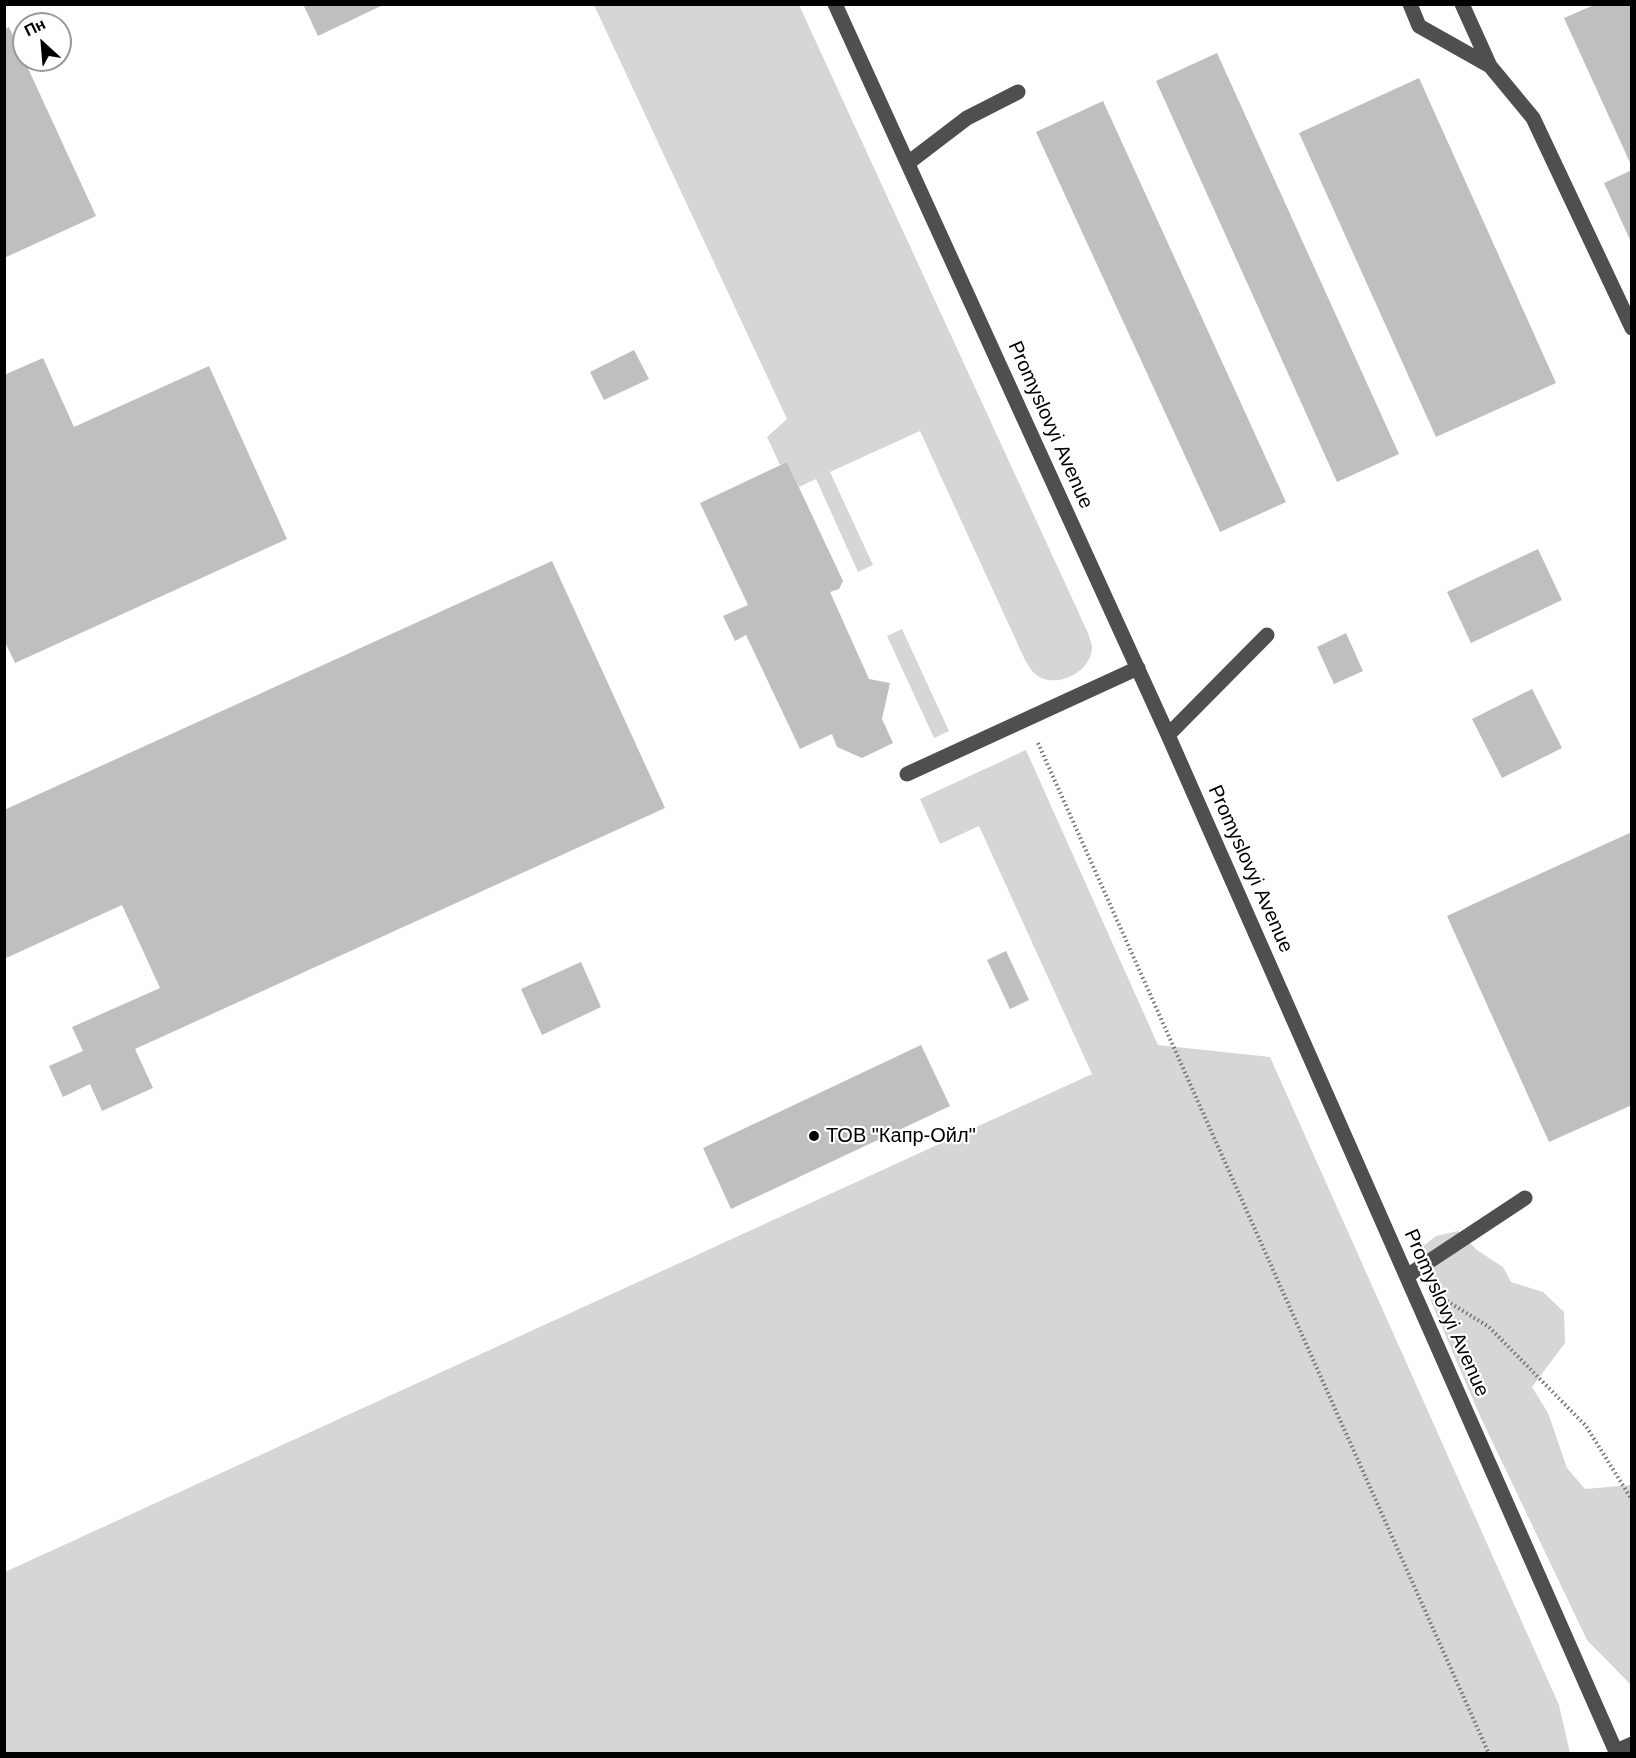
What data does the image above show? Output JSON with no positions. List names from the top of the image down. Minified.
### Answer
{"streets":{"street":["Promyslovyi Avenue"]},"places":["ТОВ \"Капр-Ойл\""],"north":"top left"}
